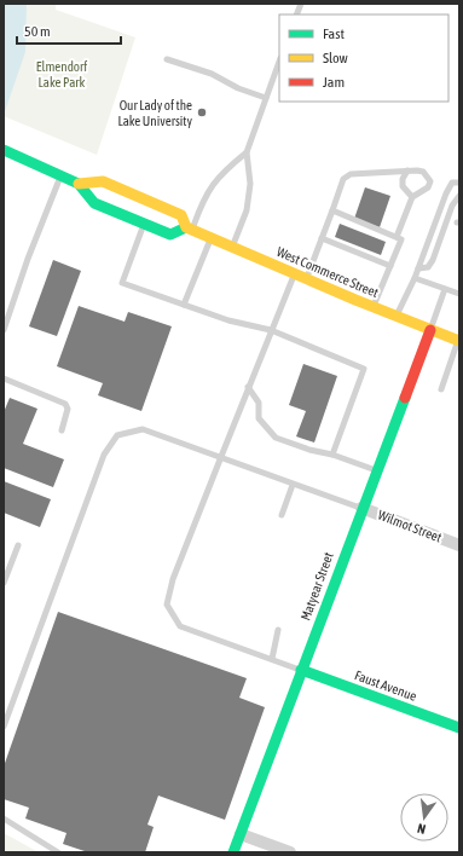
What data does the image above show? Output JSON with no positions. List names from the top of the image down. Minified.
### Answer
{"streets":{"street":["West Commerce Street","Wilmot Street","Matyear Street","Faust Avenue"]},"crossings":[["West Commerce Street","Matyear Street"],["Wilmot Street","Matyear Street"],["Matyear Street","Faust Avenue"]],"parks":["Elmendorf Lake Park"],"places":["Our Lady of the Lake University"],"legend":["Fast","Slow","Jam"],"scale_bar":"50 m","north":"bottom"}
